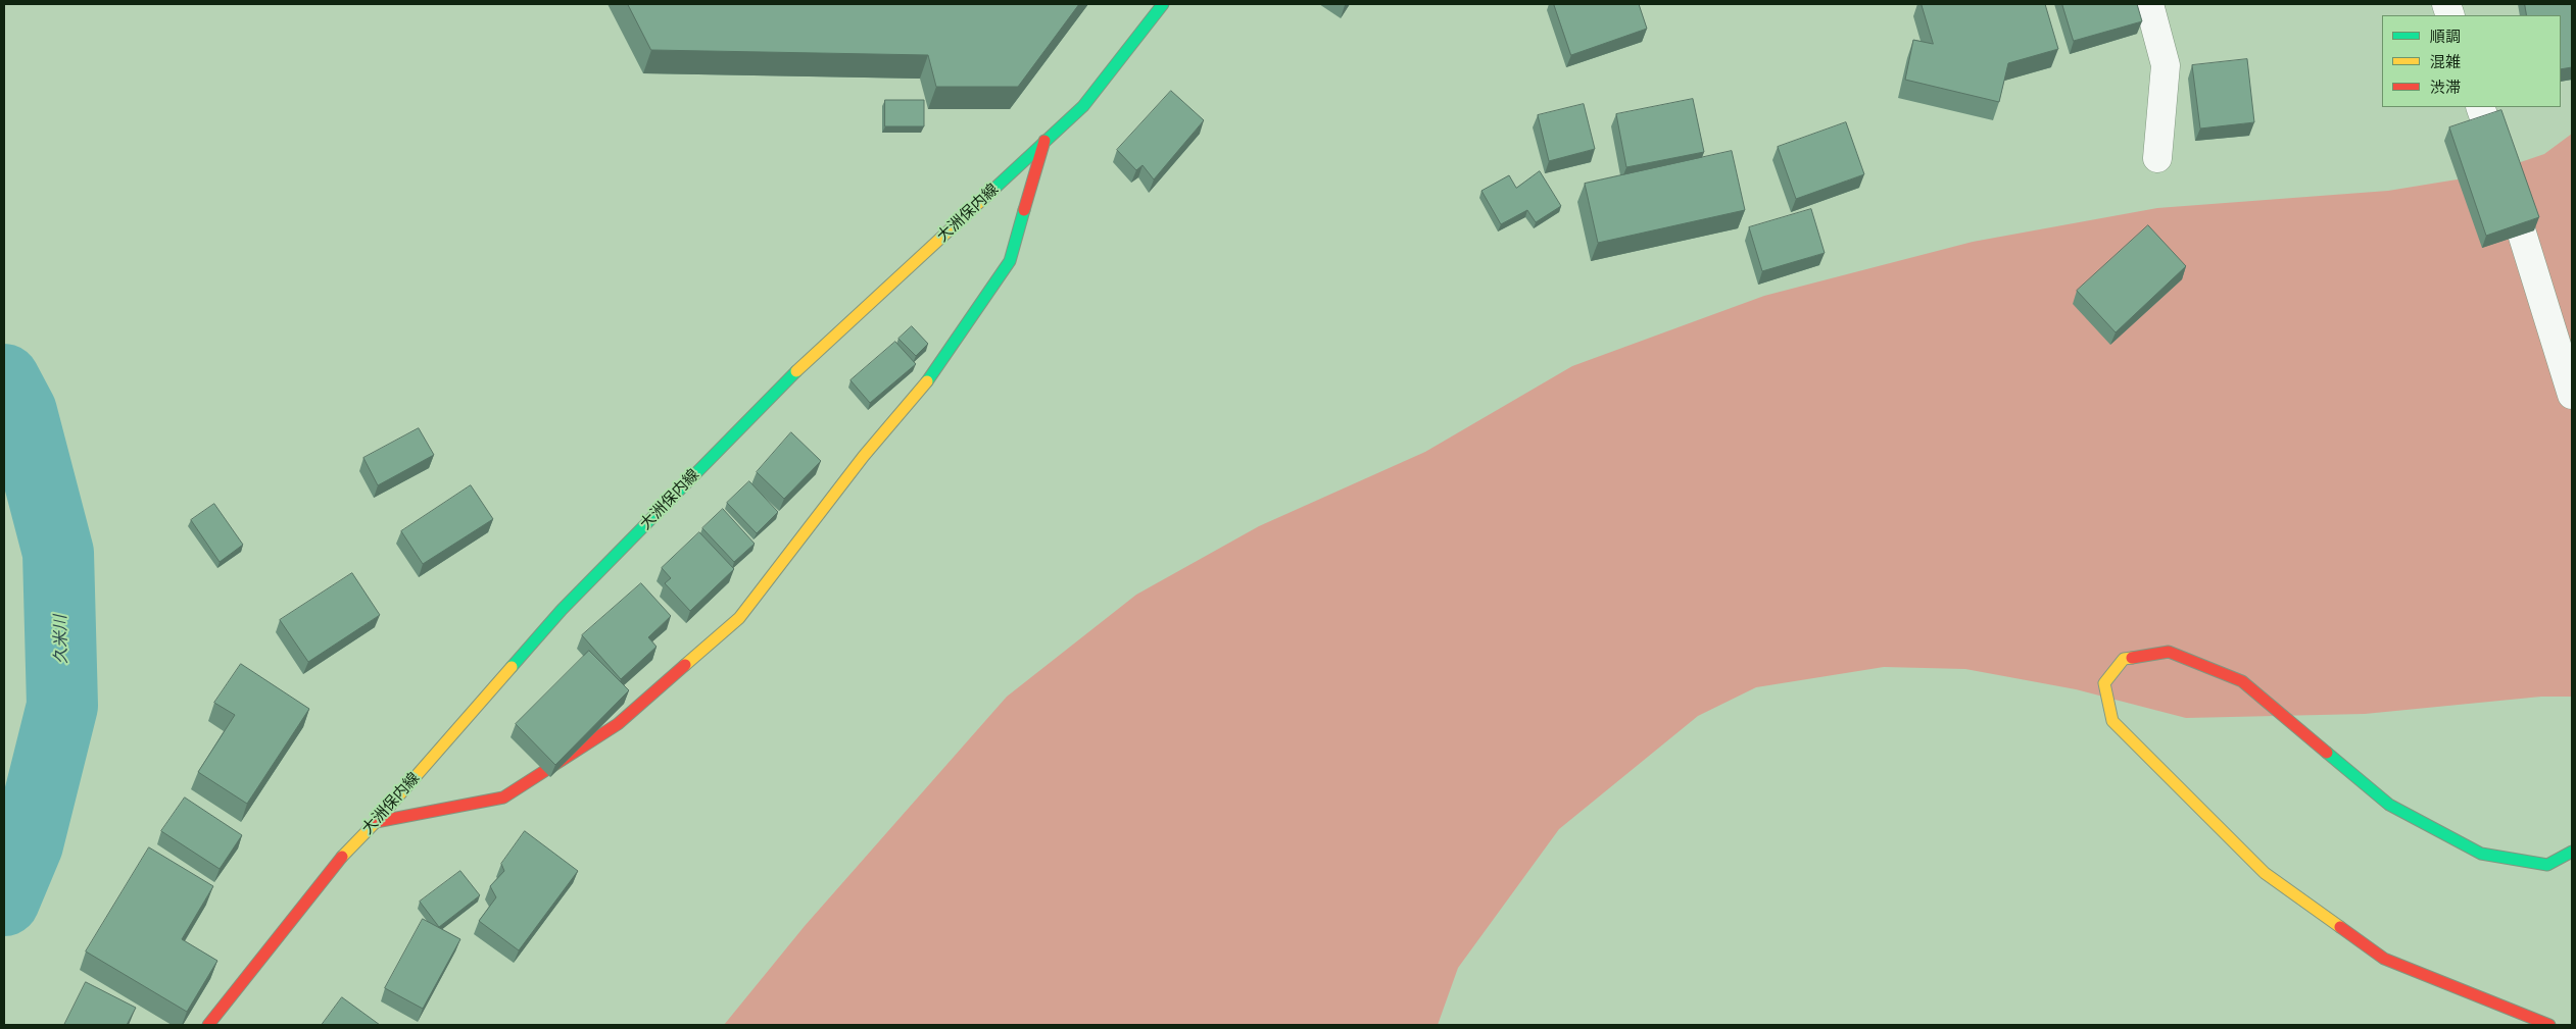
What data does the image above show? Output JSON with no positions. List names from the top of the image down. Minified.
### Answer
{"streets":{"street":["大洲保内線"]},"water":["久米川"],"legend":["順調","混雑","渋滞"]}
